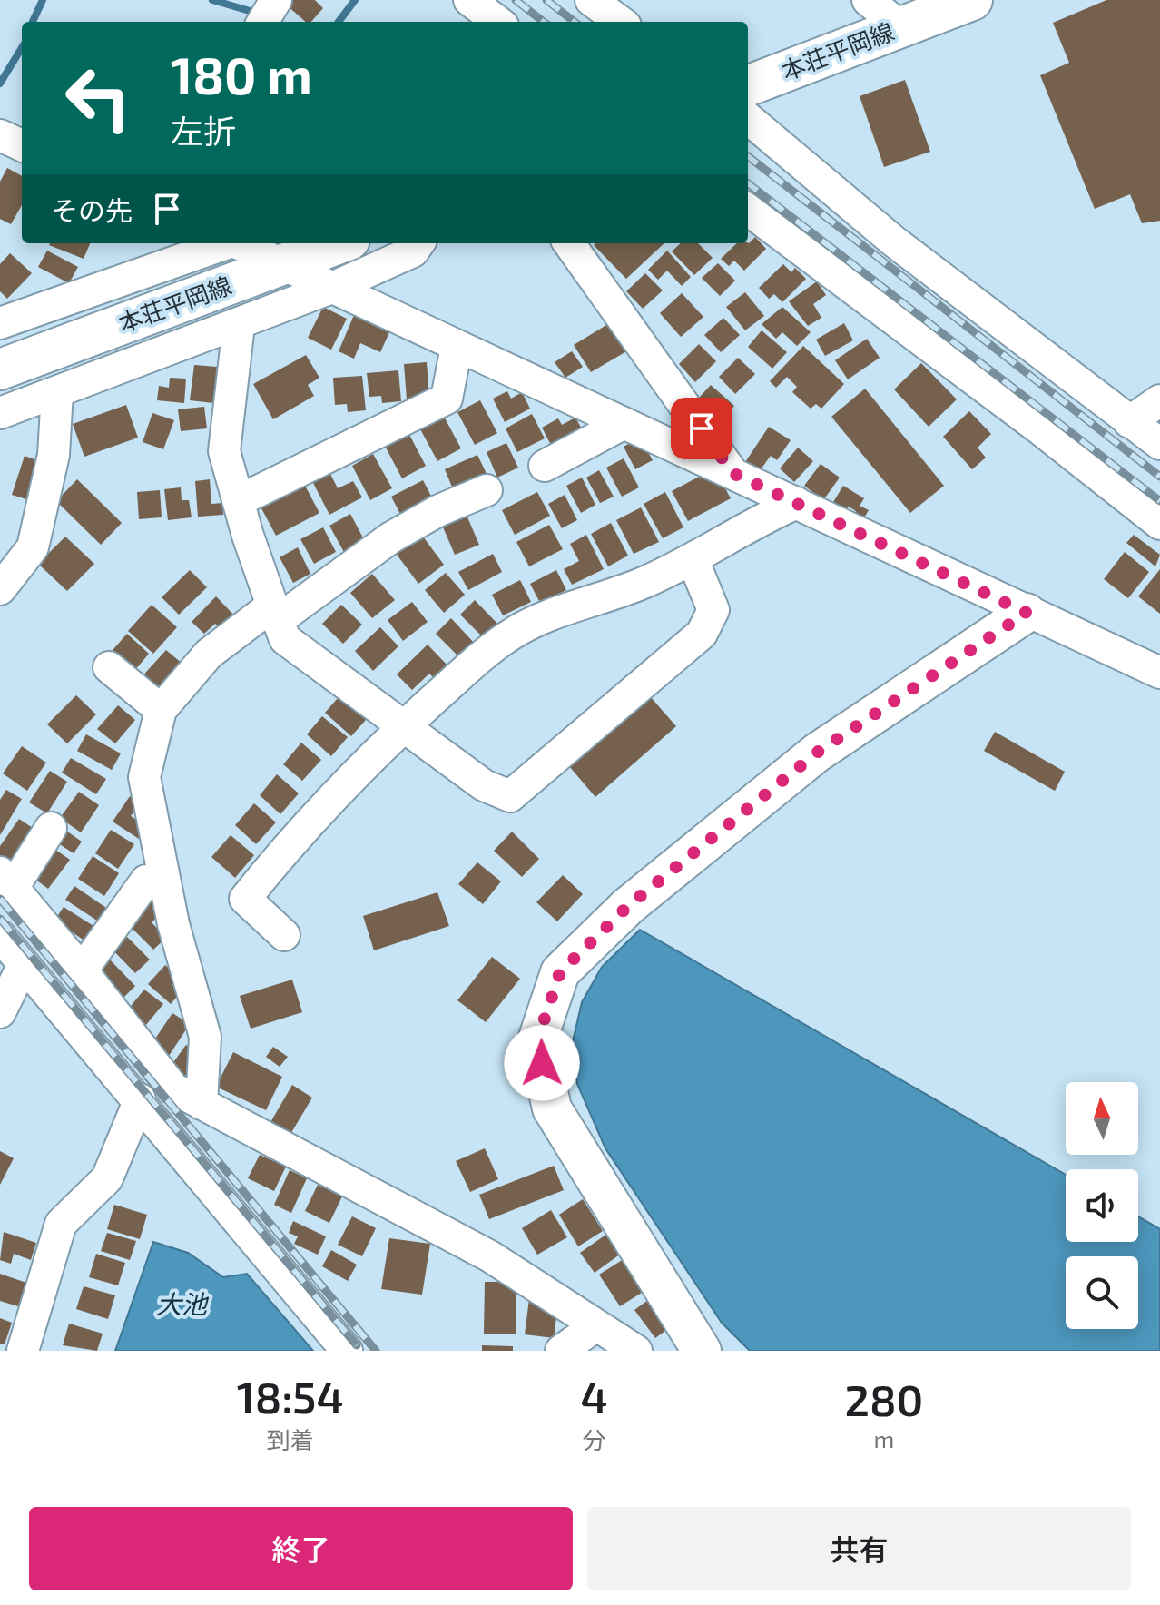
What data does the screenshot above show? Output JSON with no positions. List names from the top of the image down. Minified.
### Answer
{"streets":{"main road":["本荘平岡線"]},"water":["大池"],"north":"top","page":{"turn":["180 m","左折"],"then":"その先","eta":["18:54","到着","4","分","280","m"],"buttons":["終了","共有"]}}
